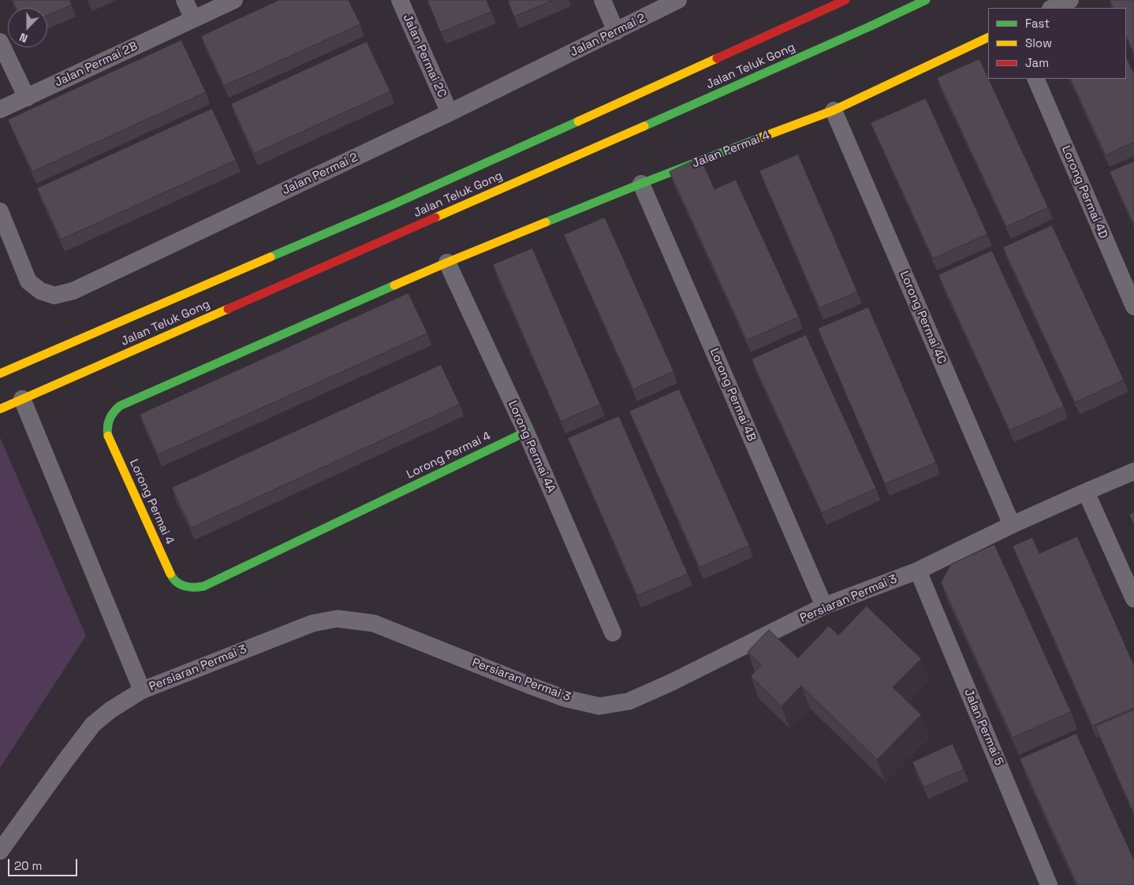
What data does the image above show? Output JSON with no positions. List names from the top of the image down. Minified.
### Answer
{"streets":{"main road":["Jalan Teluk Gong","Jalan Permai 4","Lorong Permai 4"],"street":["Jalan Permai 2","Jalan Permai 2C","Jalan Permai 2B","Lorong Permai 4D","Lorong Permai 4C","Lorong Permai 4B","Lorong Permai 4A","Persiaran Permai 3","Jalan Permai 5"]},"crossings":[["Jalan Permai 2","Jalan Permai 2C"],["Jalan Permai 4","Lorong Permai 4C"],["Jalan Permai 4","Lorong Permai 4B"],["Jalan Permai 4","Lorong Permai 4A"],["Jalan Permai 4","Lorong Permai 4"],["Lorong Permai 4C","Persiaran Permai 3"],["Lorong Permai 4B","Persiaran Permai 3"],["Lorong Permai 4A","Lorong Permai 4"],["Persiaran Permai 3","Jalan Permai 5"]],"legend":["Fast","Slow","Jam"],"scale_bar":"20 m","north":"bottom"}
